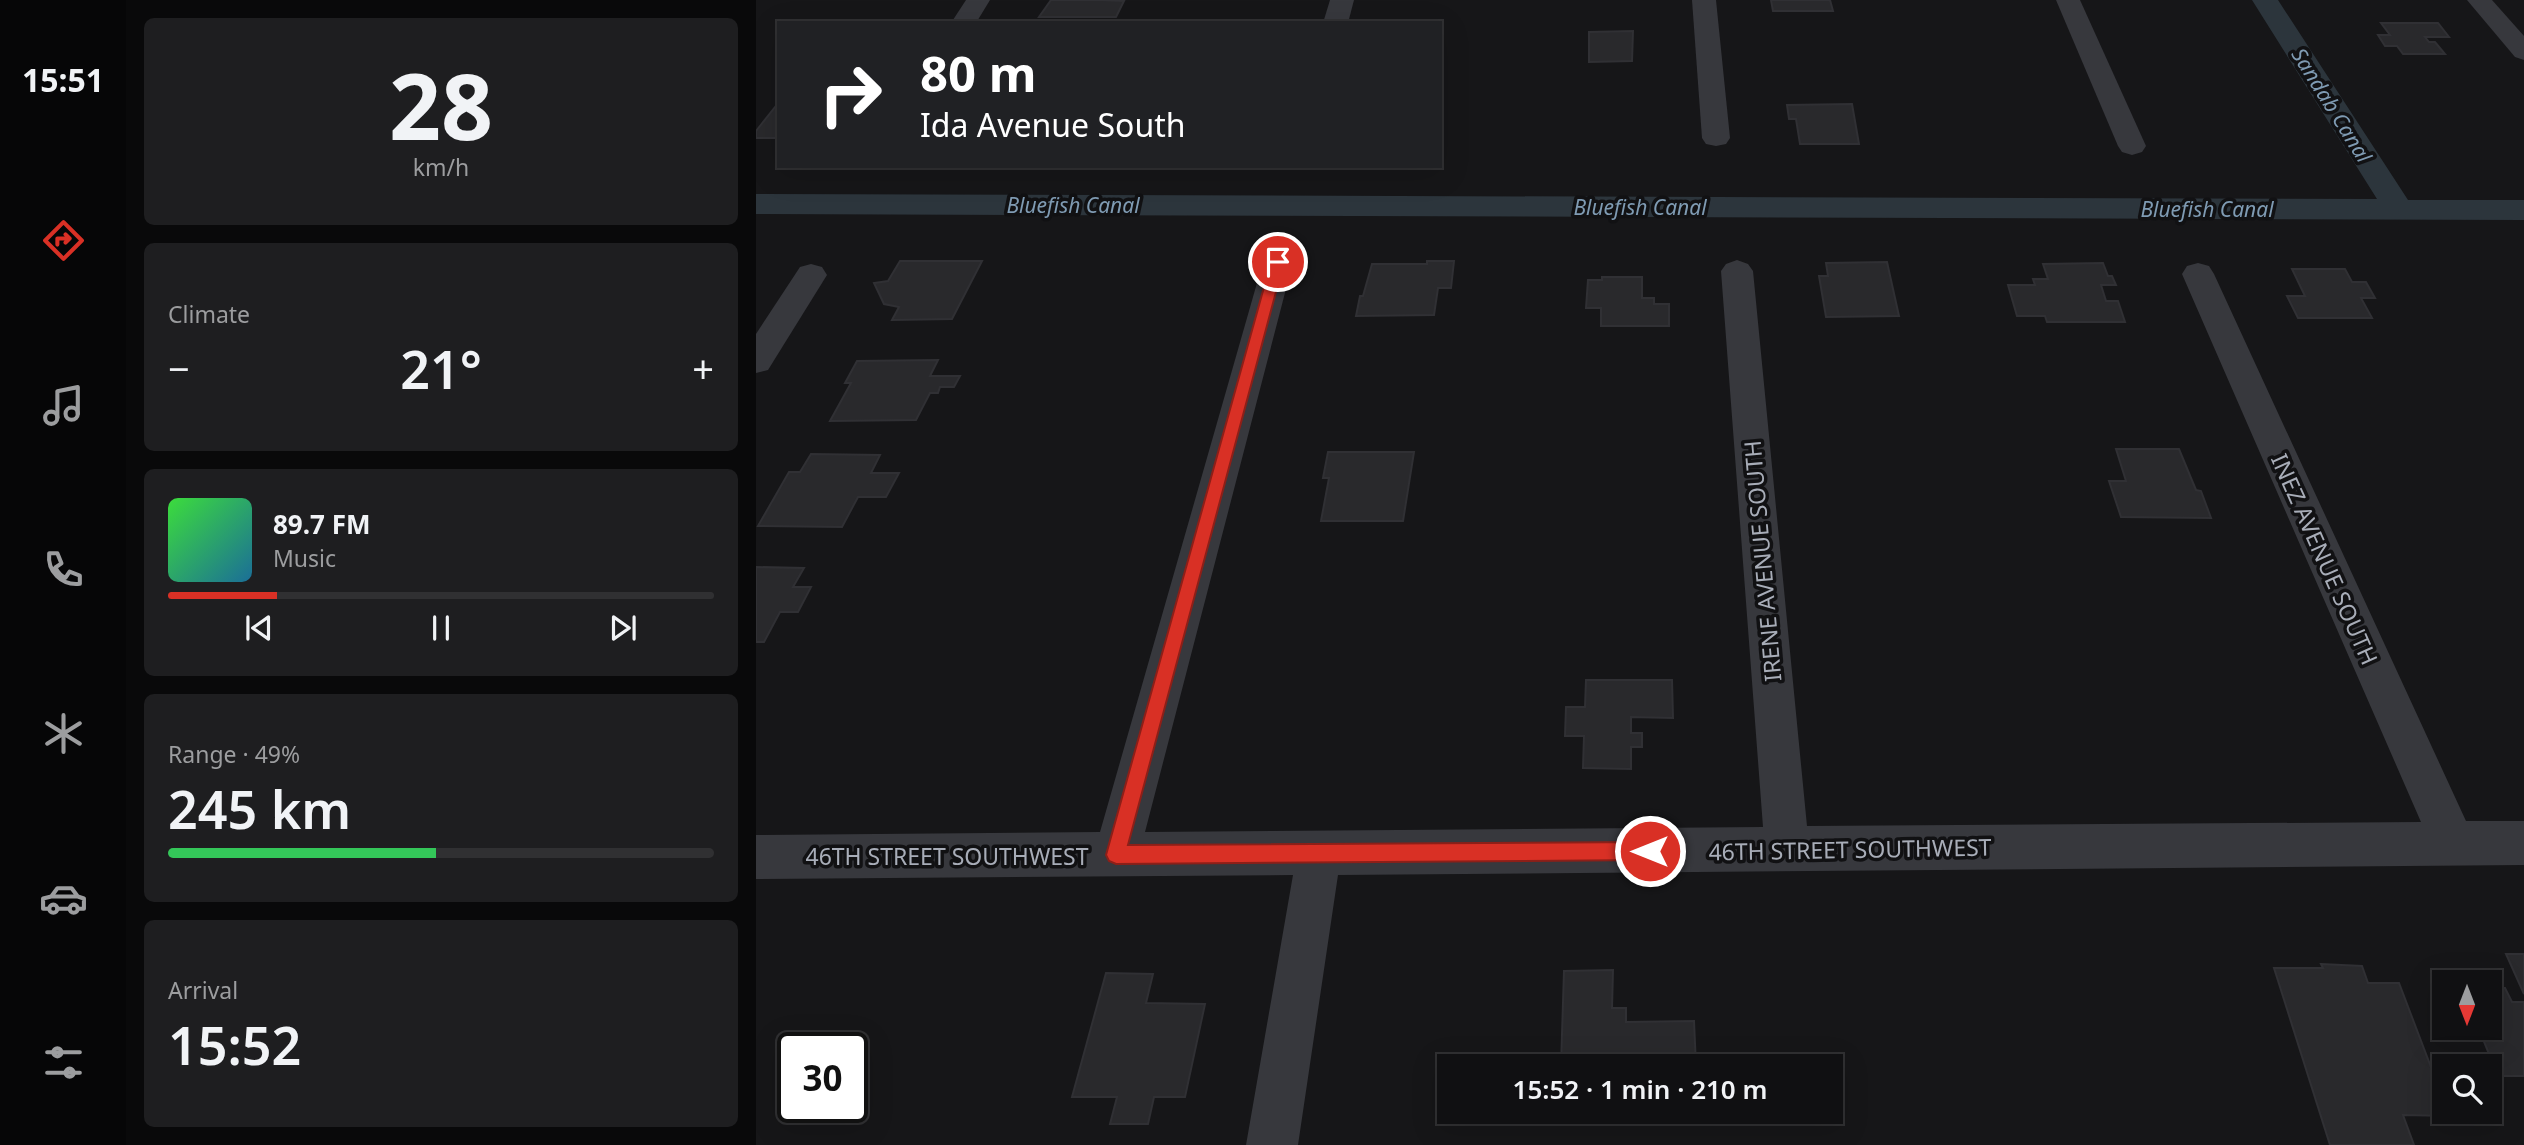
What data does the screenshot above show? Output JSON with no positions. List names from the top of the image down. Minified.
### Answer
{"streets":{"street":["INEZ AVENUE SOUTH","IRENE AVENUE SOUTH","46TH STREET SOUTHWEST"]},"crossings":[["INEZ AVENUE SOUTH","46TH STREET SOUTHWEST"],["IRENE AVENUE SOUTH","46TH STREET SOUTHWEST"]],"water":["Sandab Canal","Bluefish Canal"],"north":"bottom","page":{"tabs":"15:51","tile":[["28","km/h"],"Climate",["Range · 49%","245 km"],["Arrival","15:52"]],"turn":["80 m","Ida Avenue South"],"heat":["−","21°","+"],"song":["89.7 FM","Music"],"limit":"30","trip":"15:52 · 1 min · 210 m"}}
